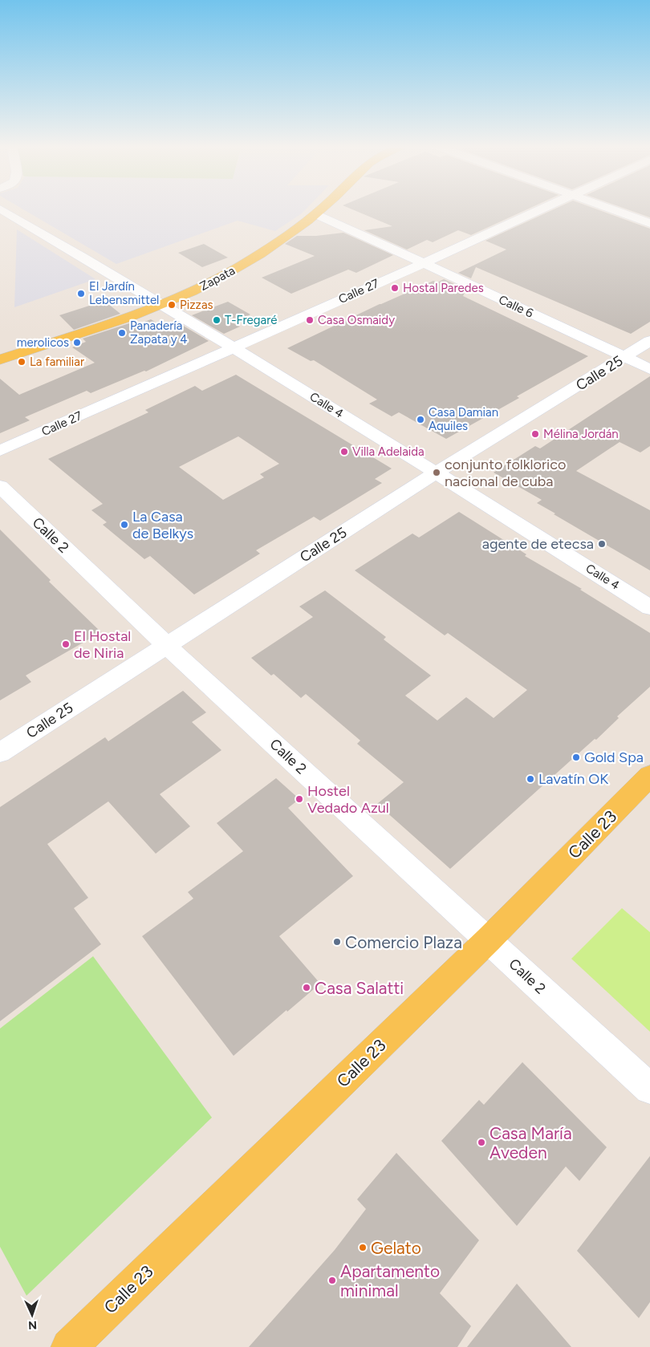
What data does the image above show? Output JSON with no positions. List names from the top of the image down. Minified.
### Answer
{"streets":{"main road":["Zapata","Calle 23"],"street":["Calle 27","Calle 6","Calle 25","Calle 4","Calle 2"]},"crossings":[["Zapata","Calle 6"],["Zapata","Calle 4"],["Calle 27","Calle 6"],["Calle 27","Calle 4"],["Calle 6","Calle 25"],["Calle 25","Calle 4"],["Calle 25","Calle 2"],["Calle 2","Calle 23"]],"places":["Hostal Paredes","El Jardín Lebensmittel","Pizzas","T-Fregaré","Casa Osmaidy","Panadería Zapata y 4","merolicos","La familiar","Casa Damian Aquiles","Mélina Jordán","Villa Adelaida","conjunto folklorico nacional de cuba","La Casa de Belkys","agente de etecsa","El Hostal de Niria","Gold Spa","Lavatín OK","Hostel Vedado Azul","Comercio Plaza","Casa Salatti","Casa María Aveden","Gelato","Apartamento minimal"],"north":"bottom"}
